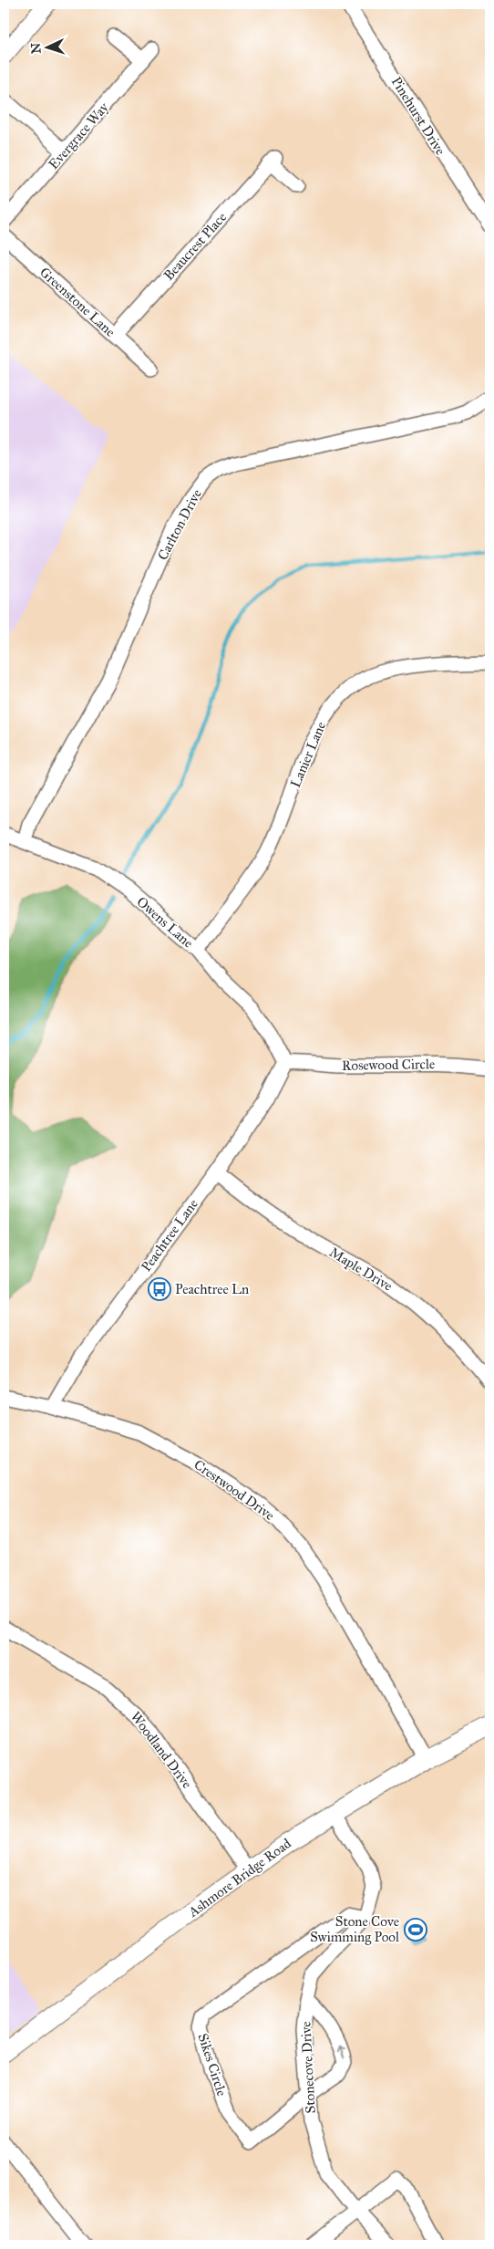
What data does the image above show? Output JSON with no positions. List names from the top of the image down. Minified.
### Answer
{"streets":{"main road":["Ashmore Bridge Road"],"street":["Pinehurst Drive","Evergrace Way","Beaucrest Place","Greenstone Lane","Carlton Drive","Lanier Lane","Owens Lane","Rosewood Circle","Peachtree Lane","Maple Drive","Crestwood Drive","Woodland Drive","Sikes Circle","Stonecove Drive"]},"crossings":[["Beaucrest Place","Greenstone Lane"],["Carlton Drive","Owens Lane"],["Lanier Lane","Owens Lane"],["Owens Lane","Rosewood Circle"],["Owens Lane","Peachtree Lane"],["Rosewood Circle","Peachtree Lane"],["Peachtree Lane","Maple Drive"],["Peachtree Lane","Crestwood Drive"],["Crestwood Drive","Ashmore Bridge Road"],["Woodland Drive","Ashmore Bridge Road"],["Ashmore Bridge Road","Stonecove Drive"],["Sikes Circle","Stonecove Drive"]],"places":{"bus stop":["Peachtree Ln"],"sports":["Stone Cove Swimming Pool"]},"north":"left"}
